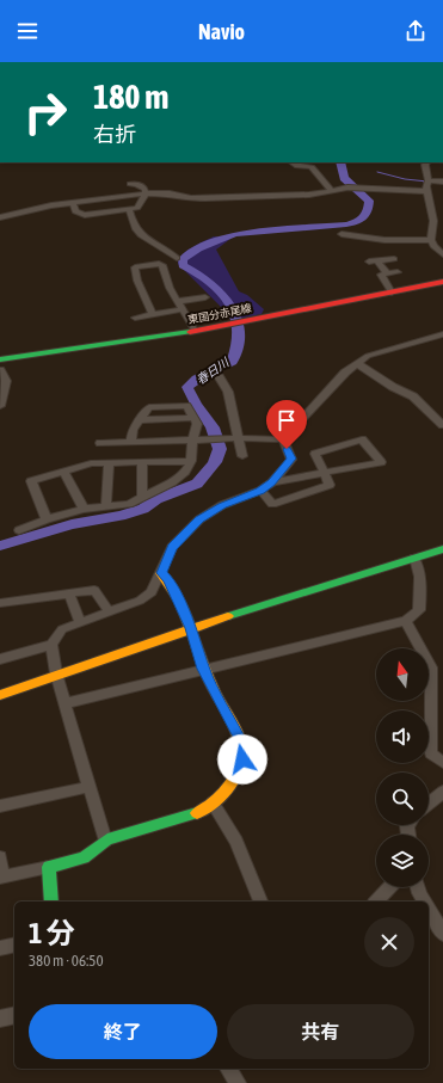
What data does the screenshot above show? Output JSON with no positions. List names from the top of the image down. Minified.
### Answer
{"streets":{"street":["東国分赤尾線"]},"water":["春日川"],"north":"top","page":{"header":"Navio","turn":["180 m","右折"],"heading":["1 分","380 m · 06:50"],"buttons":["終了","共有"]}}
